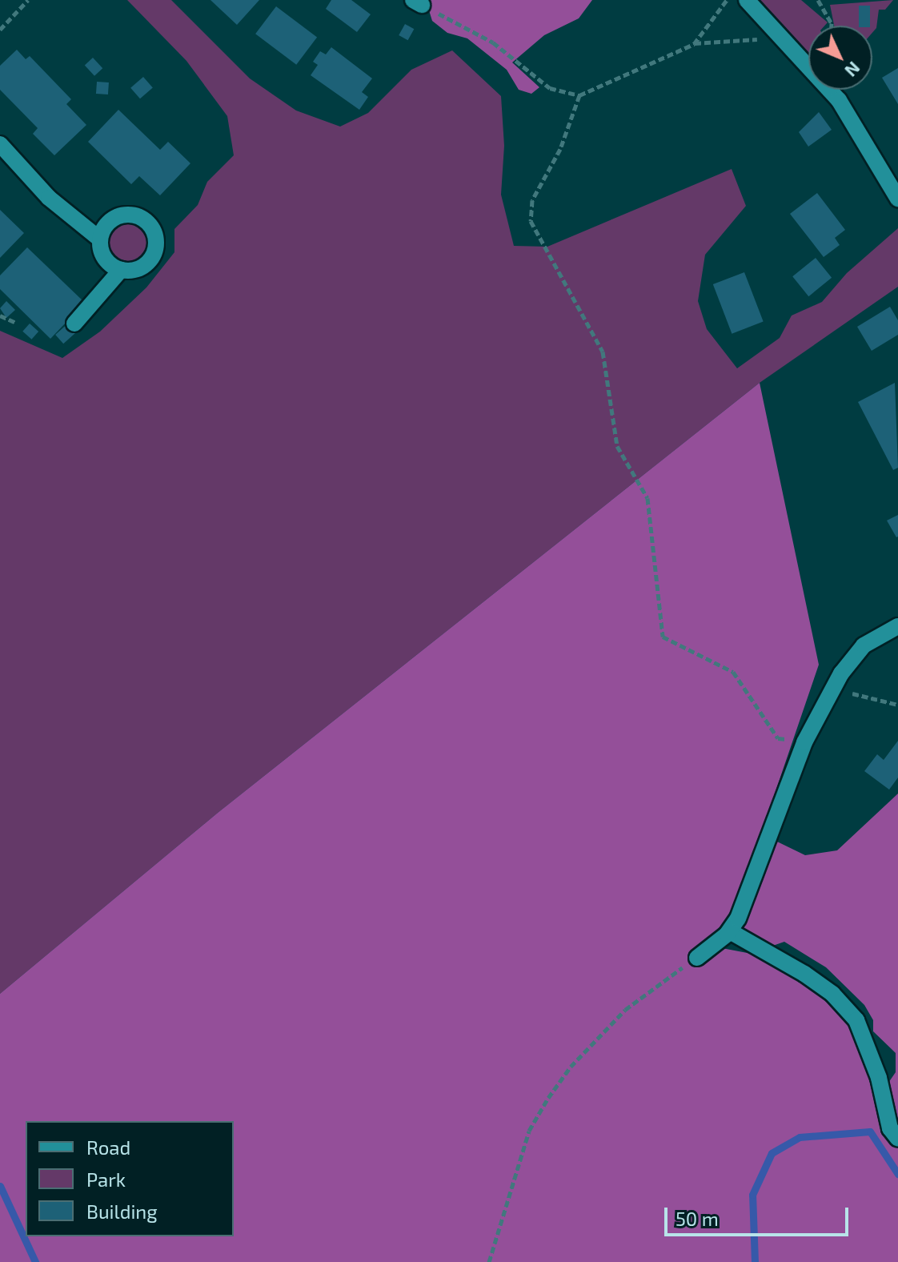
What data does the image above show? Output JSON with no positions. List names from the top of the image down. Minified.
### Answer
{"legend":["Road","Park","Building"],"scale_bar":"50 m","north":"bottom right"}
